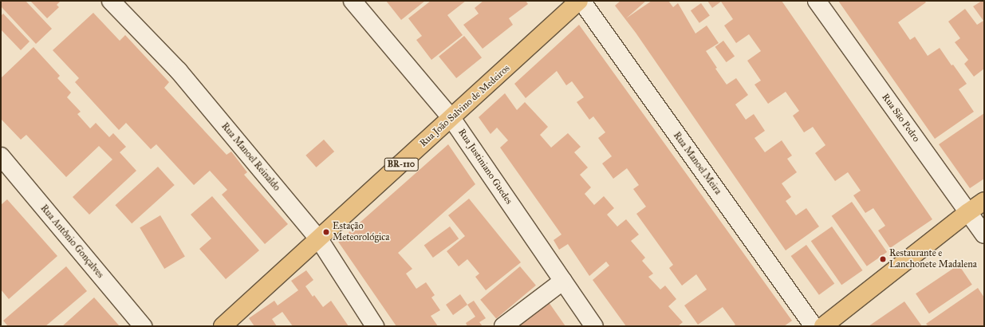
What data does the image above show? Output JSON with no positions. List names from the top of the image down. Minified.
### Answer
{"streets":{"main road":["Rua João Salvino de Medeiros","BR-110"],"street":["Rua São Pedro","Rua Manoel Reinaldo","Rua Manoel Meira","Rua Justiniano Guedes","Rua Antônio Gonçalves"]},"crossings":[["Rua João Salvino de Medeiros","Rua Manoel Reinaldo"],["Rua João Salvino de Medeiros","Rua Manoel Meira"],["Rua João Salvino de Medeiros","Rua Justiniano Guedes"]],"places":["Estação Meteorológica","Restaurante e Lanchonete Madalena"]}
